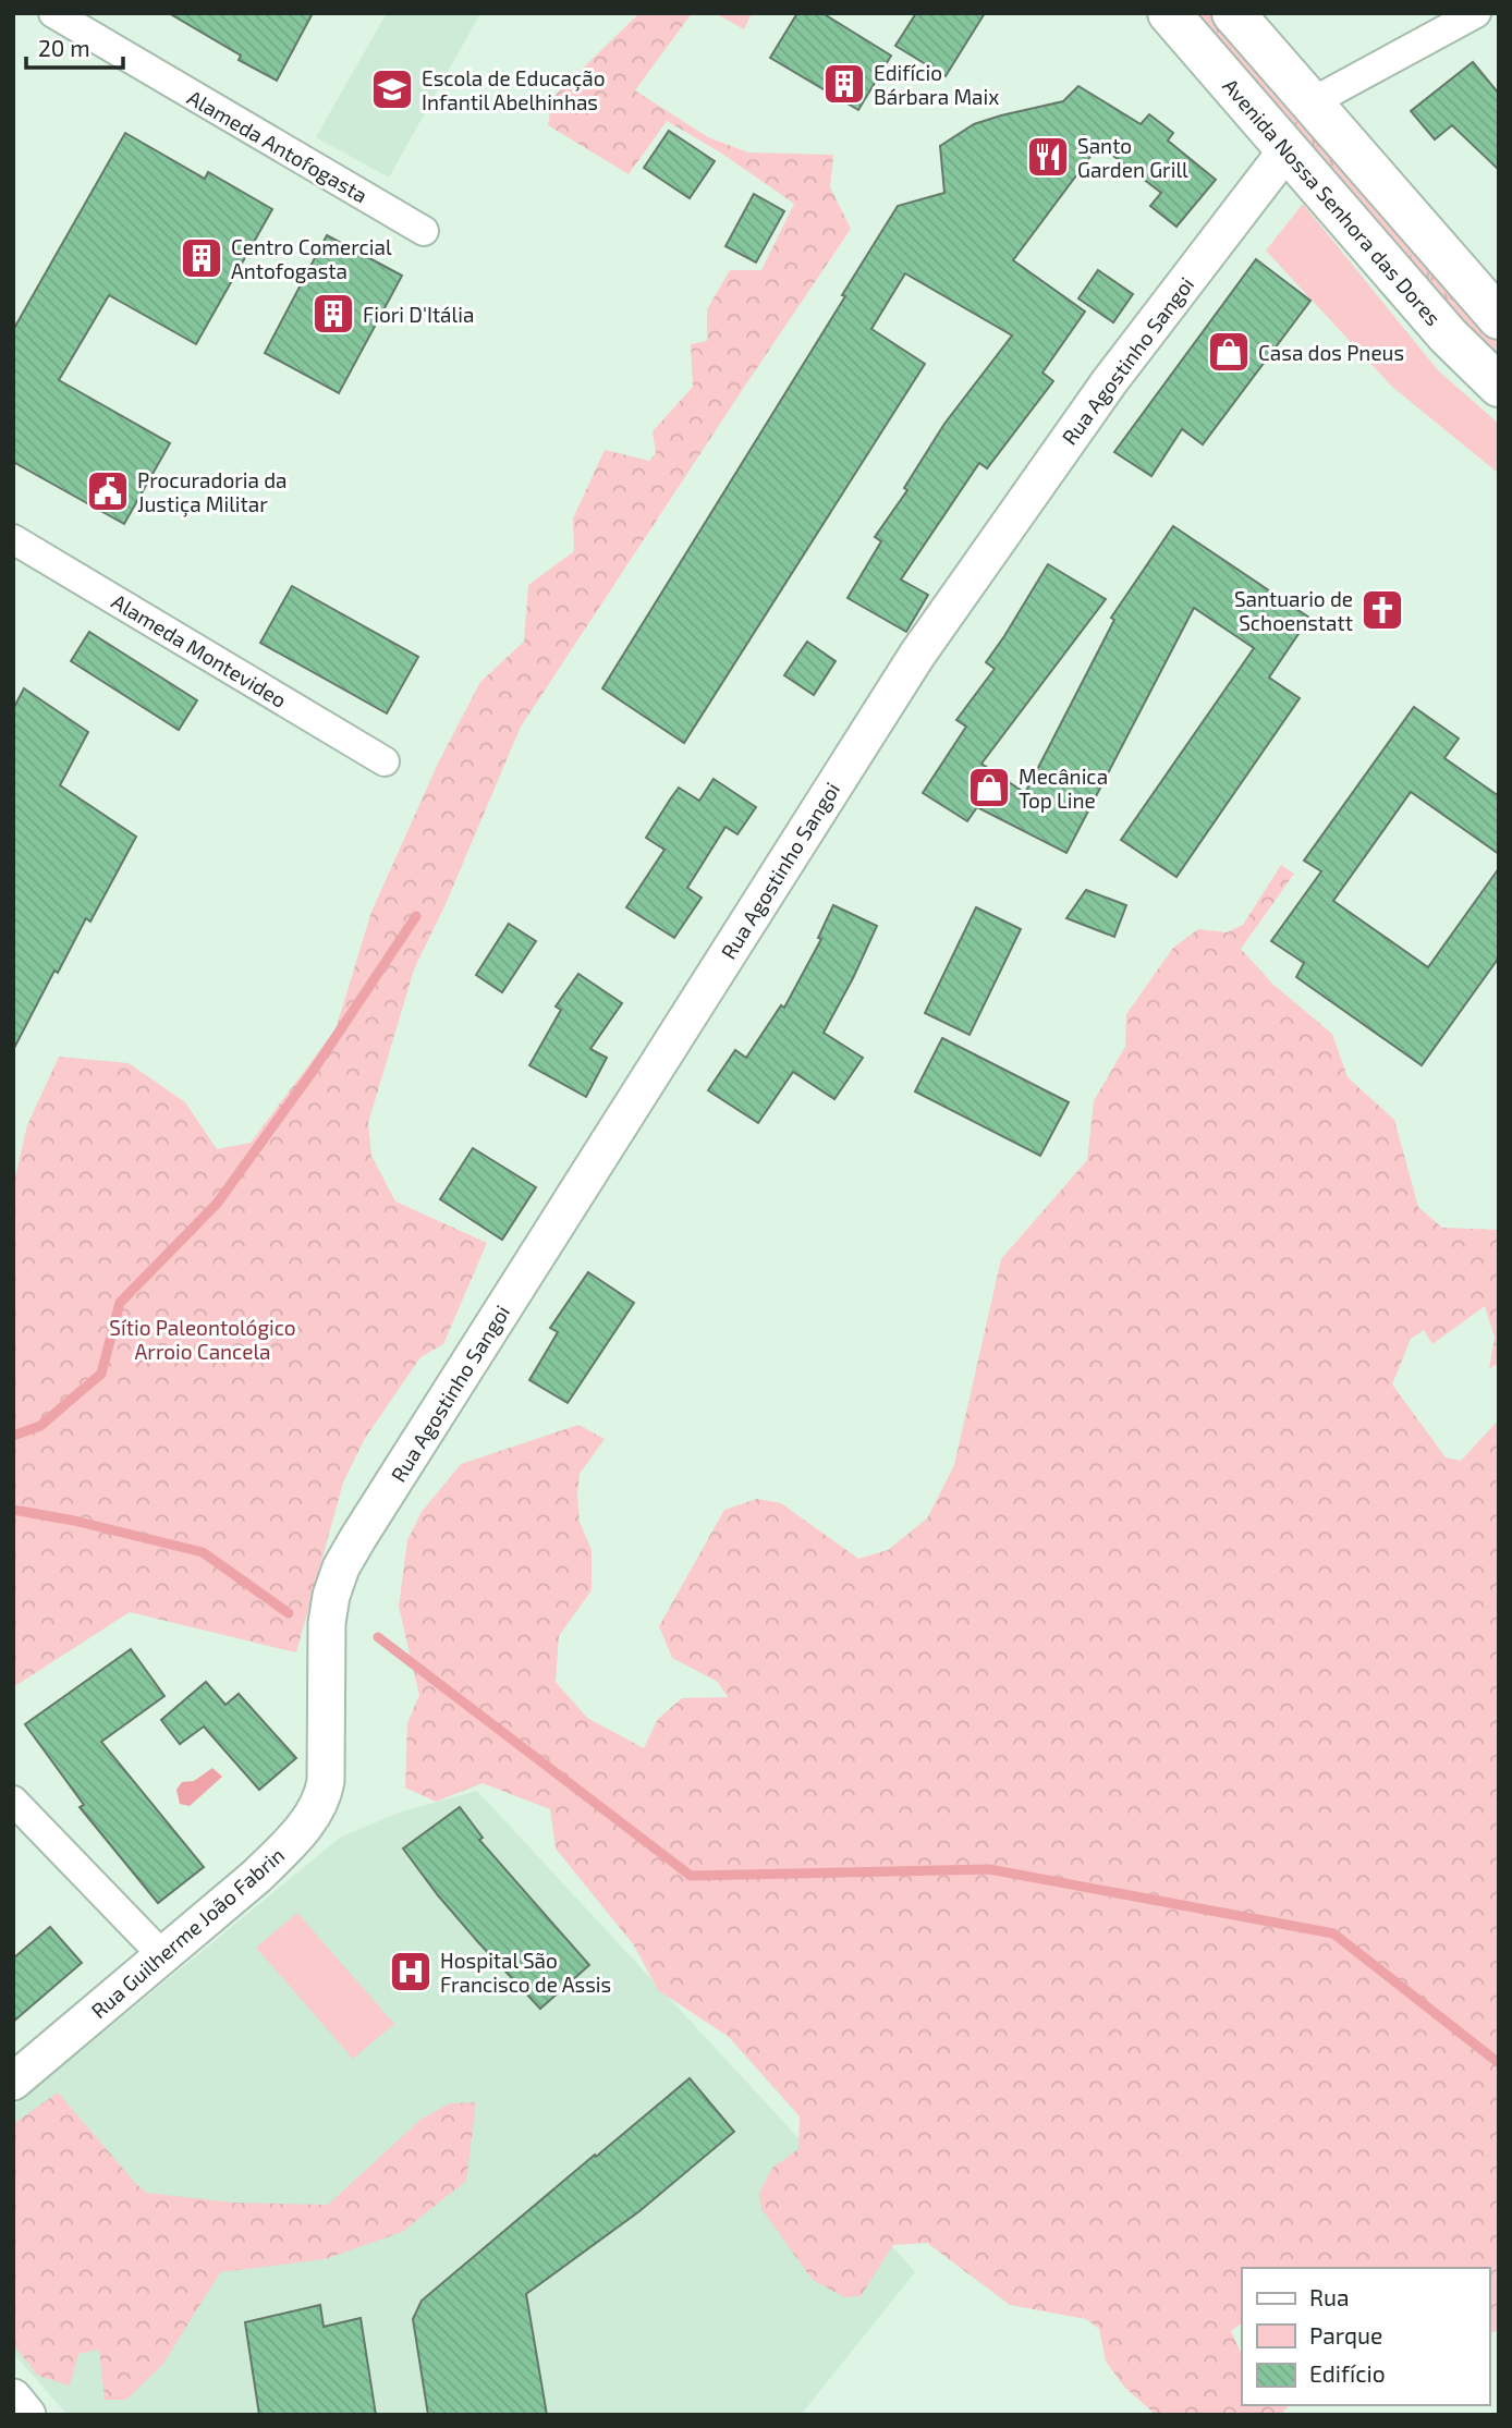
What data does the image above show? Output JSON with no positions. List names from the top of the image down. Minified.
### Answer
{"streets":{"main road":["Avenida Nossa Senhora das Dores"],"street":["Alameda Antofogasta","Rua Agostinho Sangoi","Alameda Montevideo","Rua Guilherme João Fabrin"]},"crossings":[["Avenida Nossa Senhora das Dores","Rua Agostinho Sangoi"],["Rua Agostinho Sangoi","Rua Guilherme João Fabrin"]],"parks":["Sítio Paleontológico Arroio Cancela"],"places":{"building":["Edifício Bárbara Maix","Centro Comercial Antofogasta","Fiori D'Itália"],"school or university":["Escola de Educação Infantil Abelhinhas"],"restaurant":["Santo Garden Grill"],"shop":["Casa dos Pneus","Mecânica Top Line"],"public building":["Procuradoria da Justiça Militar"],"church":["Santuario de Schoenstatt"],"hospital":["Hospital São Francisco de Assis"]},"legend":["Rua","Parque","Edifício"],"scale_bar":"20 m"}
